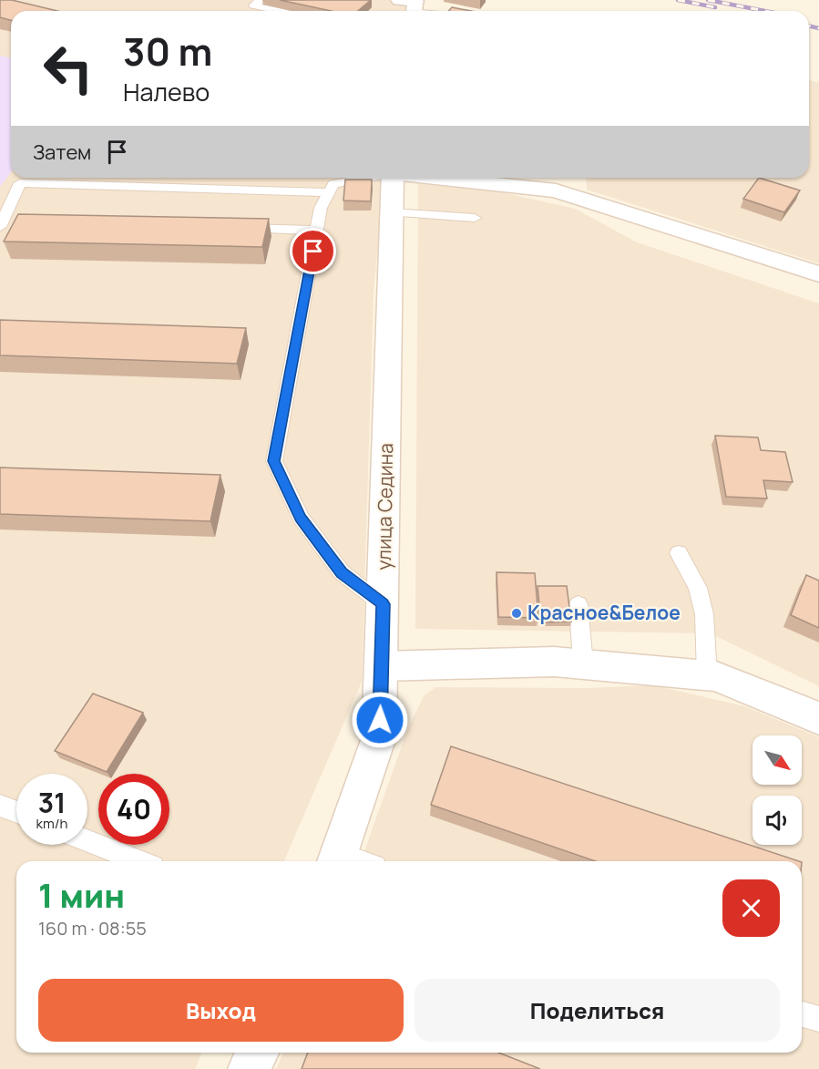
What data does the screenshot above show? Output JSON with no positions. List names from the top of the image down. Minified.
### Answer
{"streets":{"street":["улица Седина"]},"places":["Красное&Белое"],"north":"bottom right","page":{"turn":["30 m","Налево"],"then":"Затем","speed":"31 km/h","limit":"40","heading":["1 мин","160 m · 08:55"],"buttons":["Выход","Поделиться"]}}
